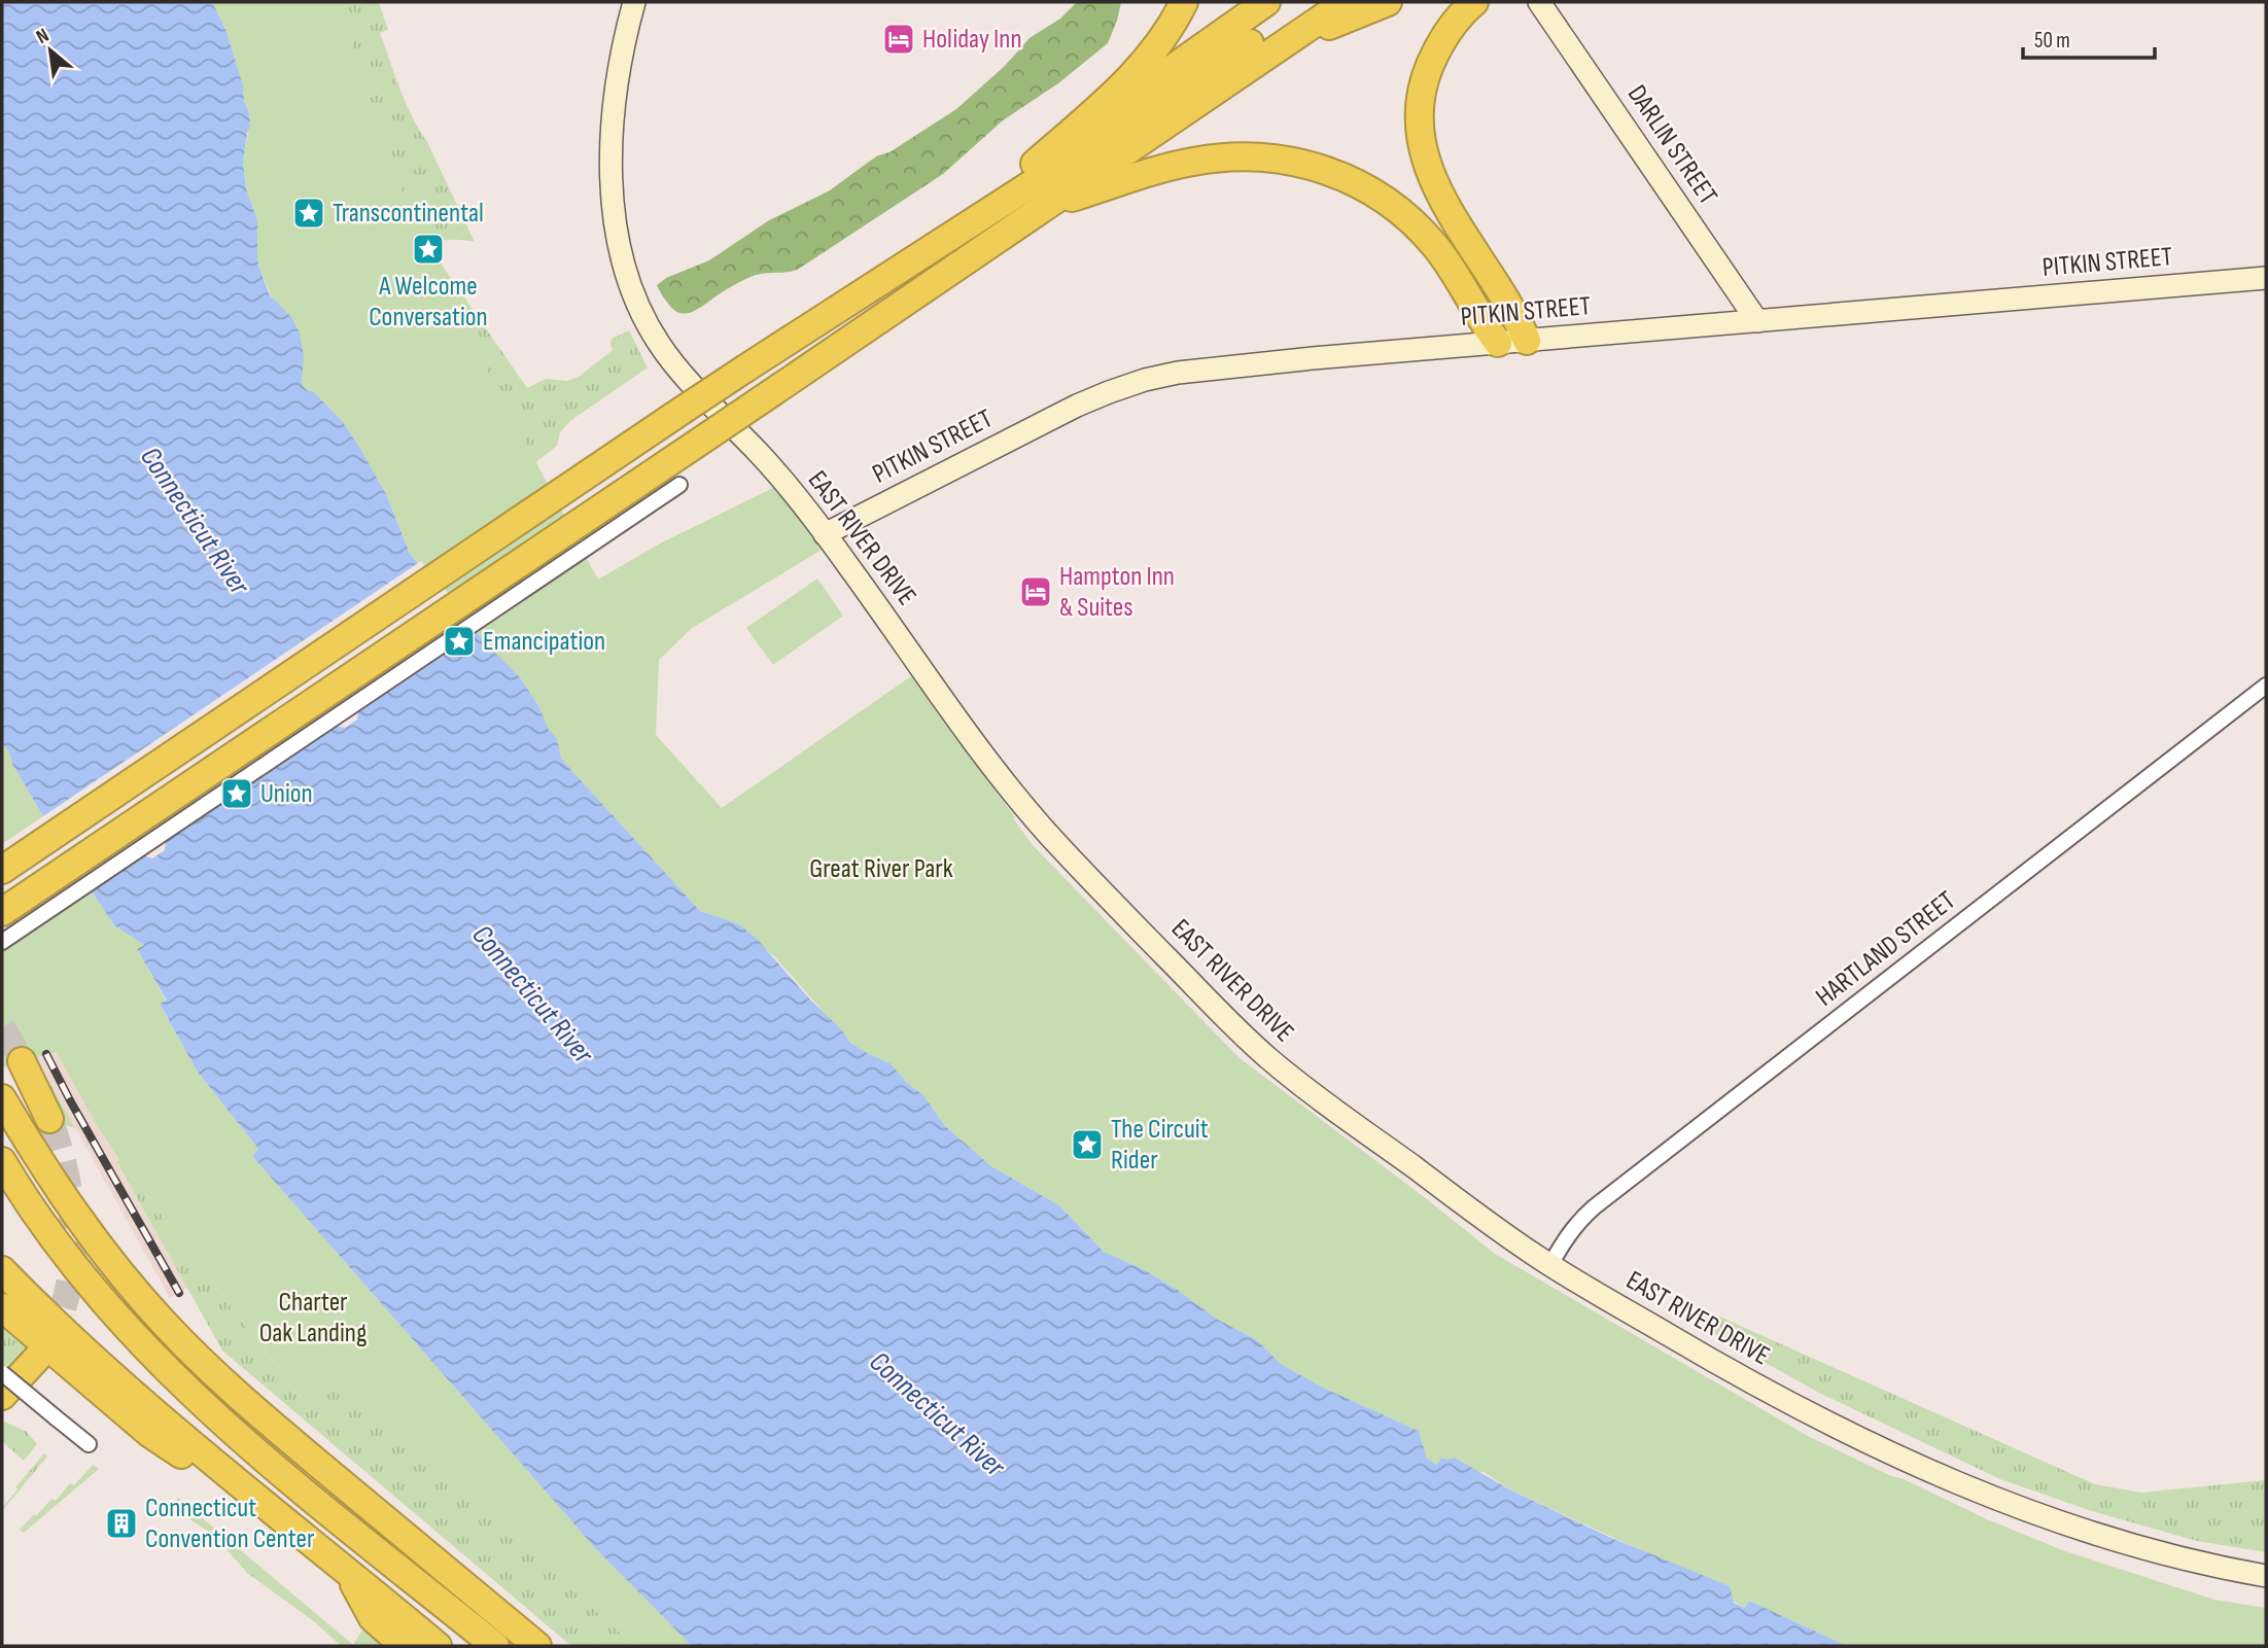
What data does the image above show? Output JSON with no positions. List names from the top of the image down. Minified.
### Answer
{"streets":{"street":["DARLIN STREET","PITKIN STREET","EAST RIVER DRIVE","HARTLAND STREET"]},"crossings":[["DARLIN STREET","PITKIN STREET"],["PITKIN STREET","EAST RIVER DRIVE"],["EAST RIVER DRIVE","HARTLAND STREET"]],"water":["Connecticut River"],"parks":["Great River Park","Charter Oak Landing"],"places":{"hotel":["Holiday Inn","Hampton Inn & Suites"],"place":["Transcontinental","A Welcome Conversation","Emancipation","Union","The Circuit Rider"],"building":["Connecticut Convention Center"]},"scale_bar":"50 m","north":"top left"}
